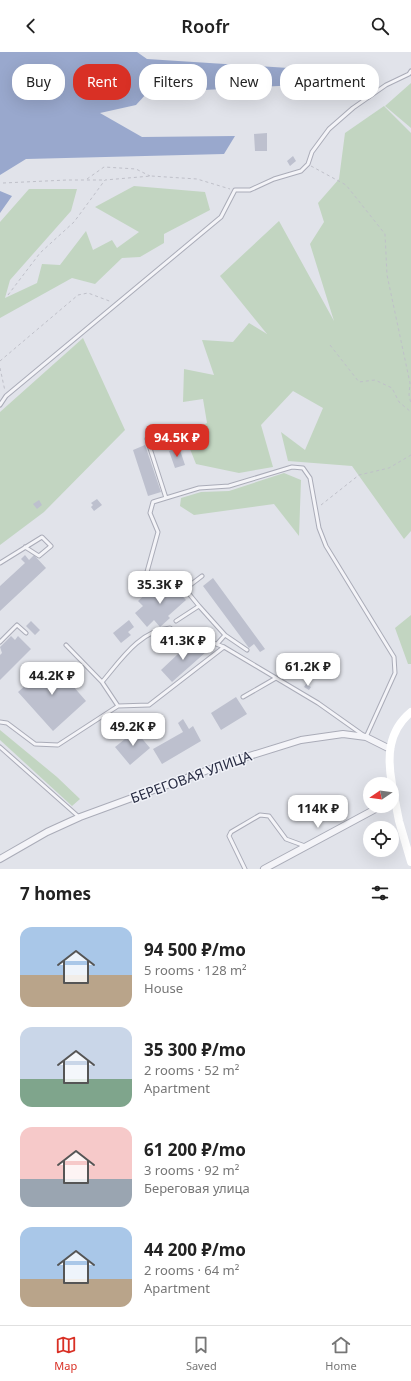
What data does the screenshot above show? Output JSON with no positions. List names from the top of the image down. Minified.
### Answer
{"streets":{"street":["БЕРЕГОВАЯ УЛИЦА"]},"north":"left","page":{"header":"Roofr","chip":["Buy","Rent","Filters","New","Apartment"],"price":["94.5K ₽","35.3K ₽","41.3K ₽","61.2K ₽","44.2K ₽","49.2K ₽","114K ₽"],"heading":"7 homes","list":[{"name":"94 500 ₽/mo","note":"5 rooms · 128 m² · House"},{"name":"35 300 ₽/mo","note":"2 rooms · 52 m² · Apartment"},{"name":"61 200 ₽/mo","note":"3 rooms · 92 m² · Береговая улица"},{"name":"44 200 ₽/mo","note":"2 rooms · 64 m² · Apartment"}],"tabs":["Map","Saved","Home"]}}
